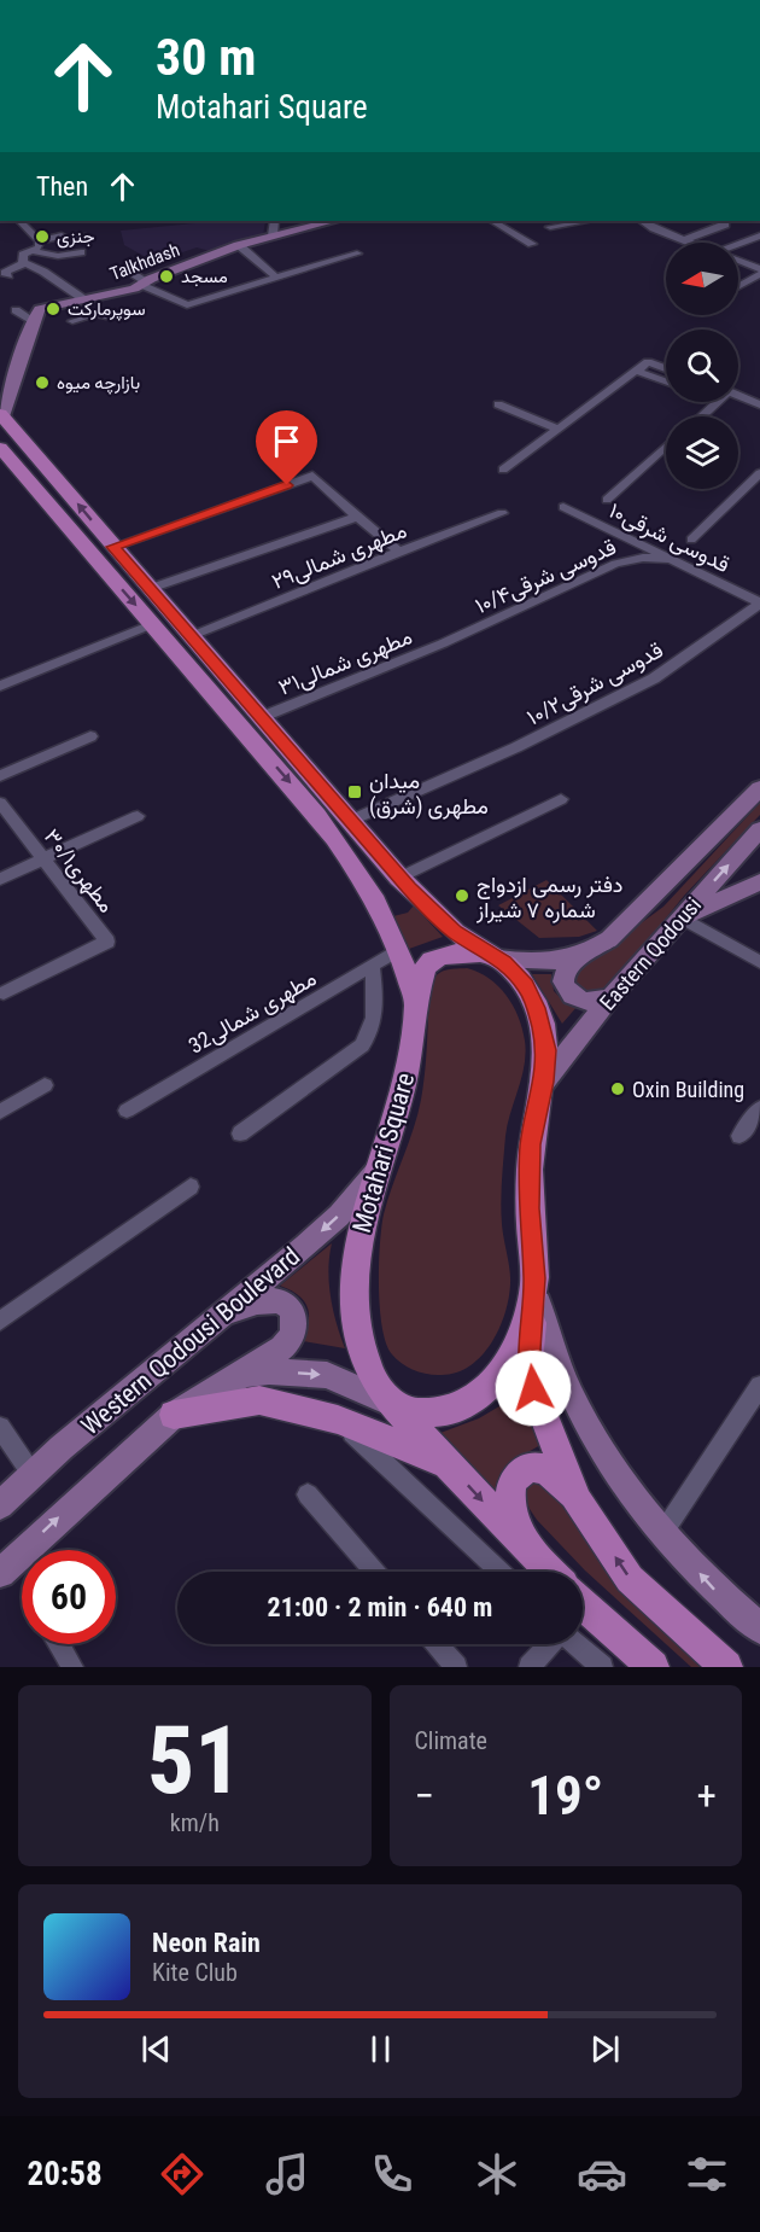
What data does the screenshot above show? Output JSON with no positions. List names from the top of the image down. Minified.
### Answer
{"streets":{"main road":["Talkhdash","Eastern Qodousi","Motahari Square","Western Qodousi Boulevard"],"street":["قدوسی شرقی۱۰","مطهرى شمالى۲۹","قدوسی شرقی۱۰/۴","مطهرى شمالى۳۱","قدوسی شرقی۱۰/۲","مطهری۳۰/۱","32مطهرى شمالى"]},"crossings":[["قدوسی شرقی۱۰","قدوسی شرقی۱۰/۴"],["قدوسی شرقی۱۰","قدوسی شرقی۱۰/۲"],["قدوسی شرقی۱۰/۴","مطهرى شمالى۳۱"],["Eastern Qodousi","Motahari Square"],["Motahari Square","Western Qodousi Boulevard"]],"places":{"other":["جنزی","مسجد","سوپرمارکت","بازارچه میوه","دفتر رسمی ازدواج شماره ۷ شیراز","Oxin Building"],"transit":["میدان مطهری (شرق)"]},"north":"left","page":{"turn":["30 m","Motahari Square"],"then":"Then","limit":"60","trip":"21:00 · 2 min · 640 m","tile":[["51","km/h"],"Climate"],"heat":["−","19°","+"],"song":["Neon Rain","Kite Club"],"tabs":"20:58"}}
